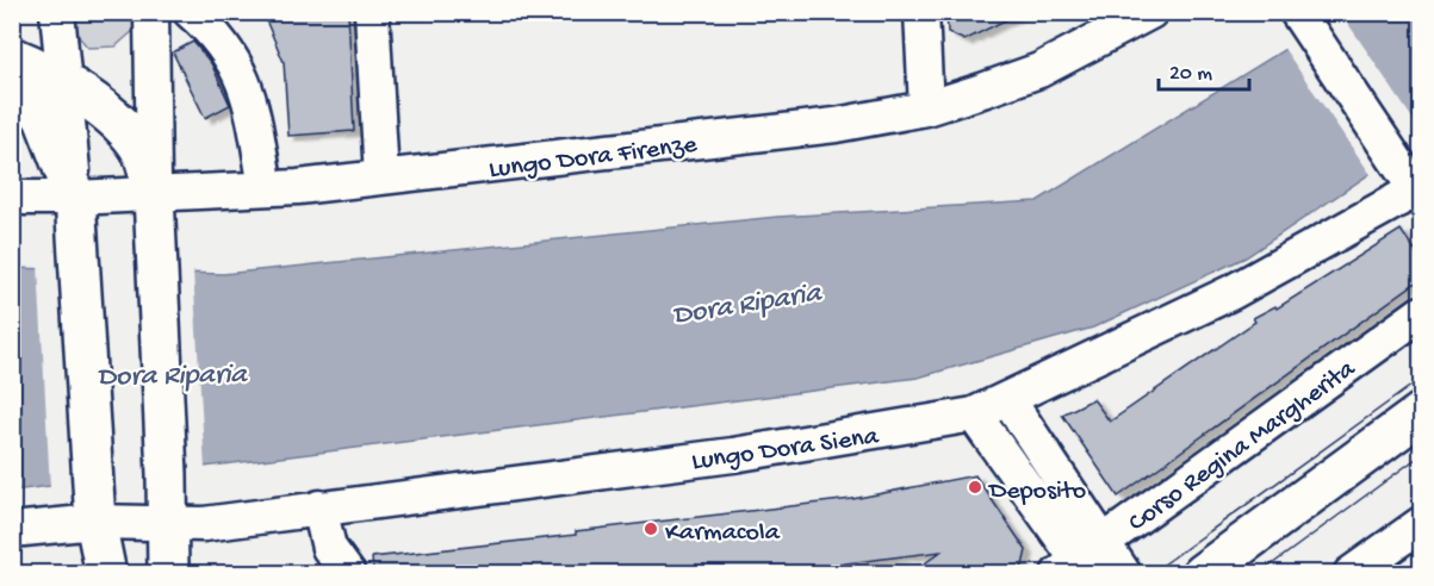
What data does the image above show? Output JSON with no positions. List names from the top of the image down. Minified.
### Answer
{"streets":{"street":["Lungo Dora Firenze","Corso Regina Margherita","Lungo Dora Siena"]},"water":["Dora Riparia"],"places":["Deposito","Karmacola"],"scale_bar":"20 m"}
